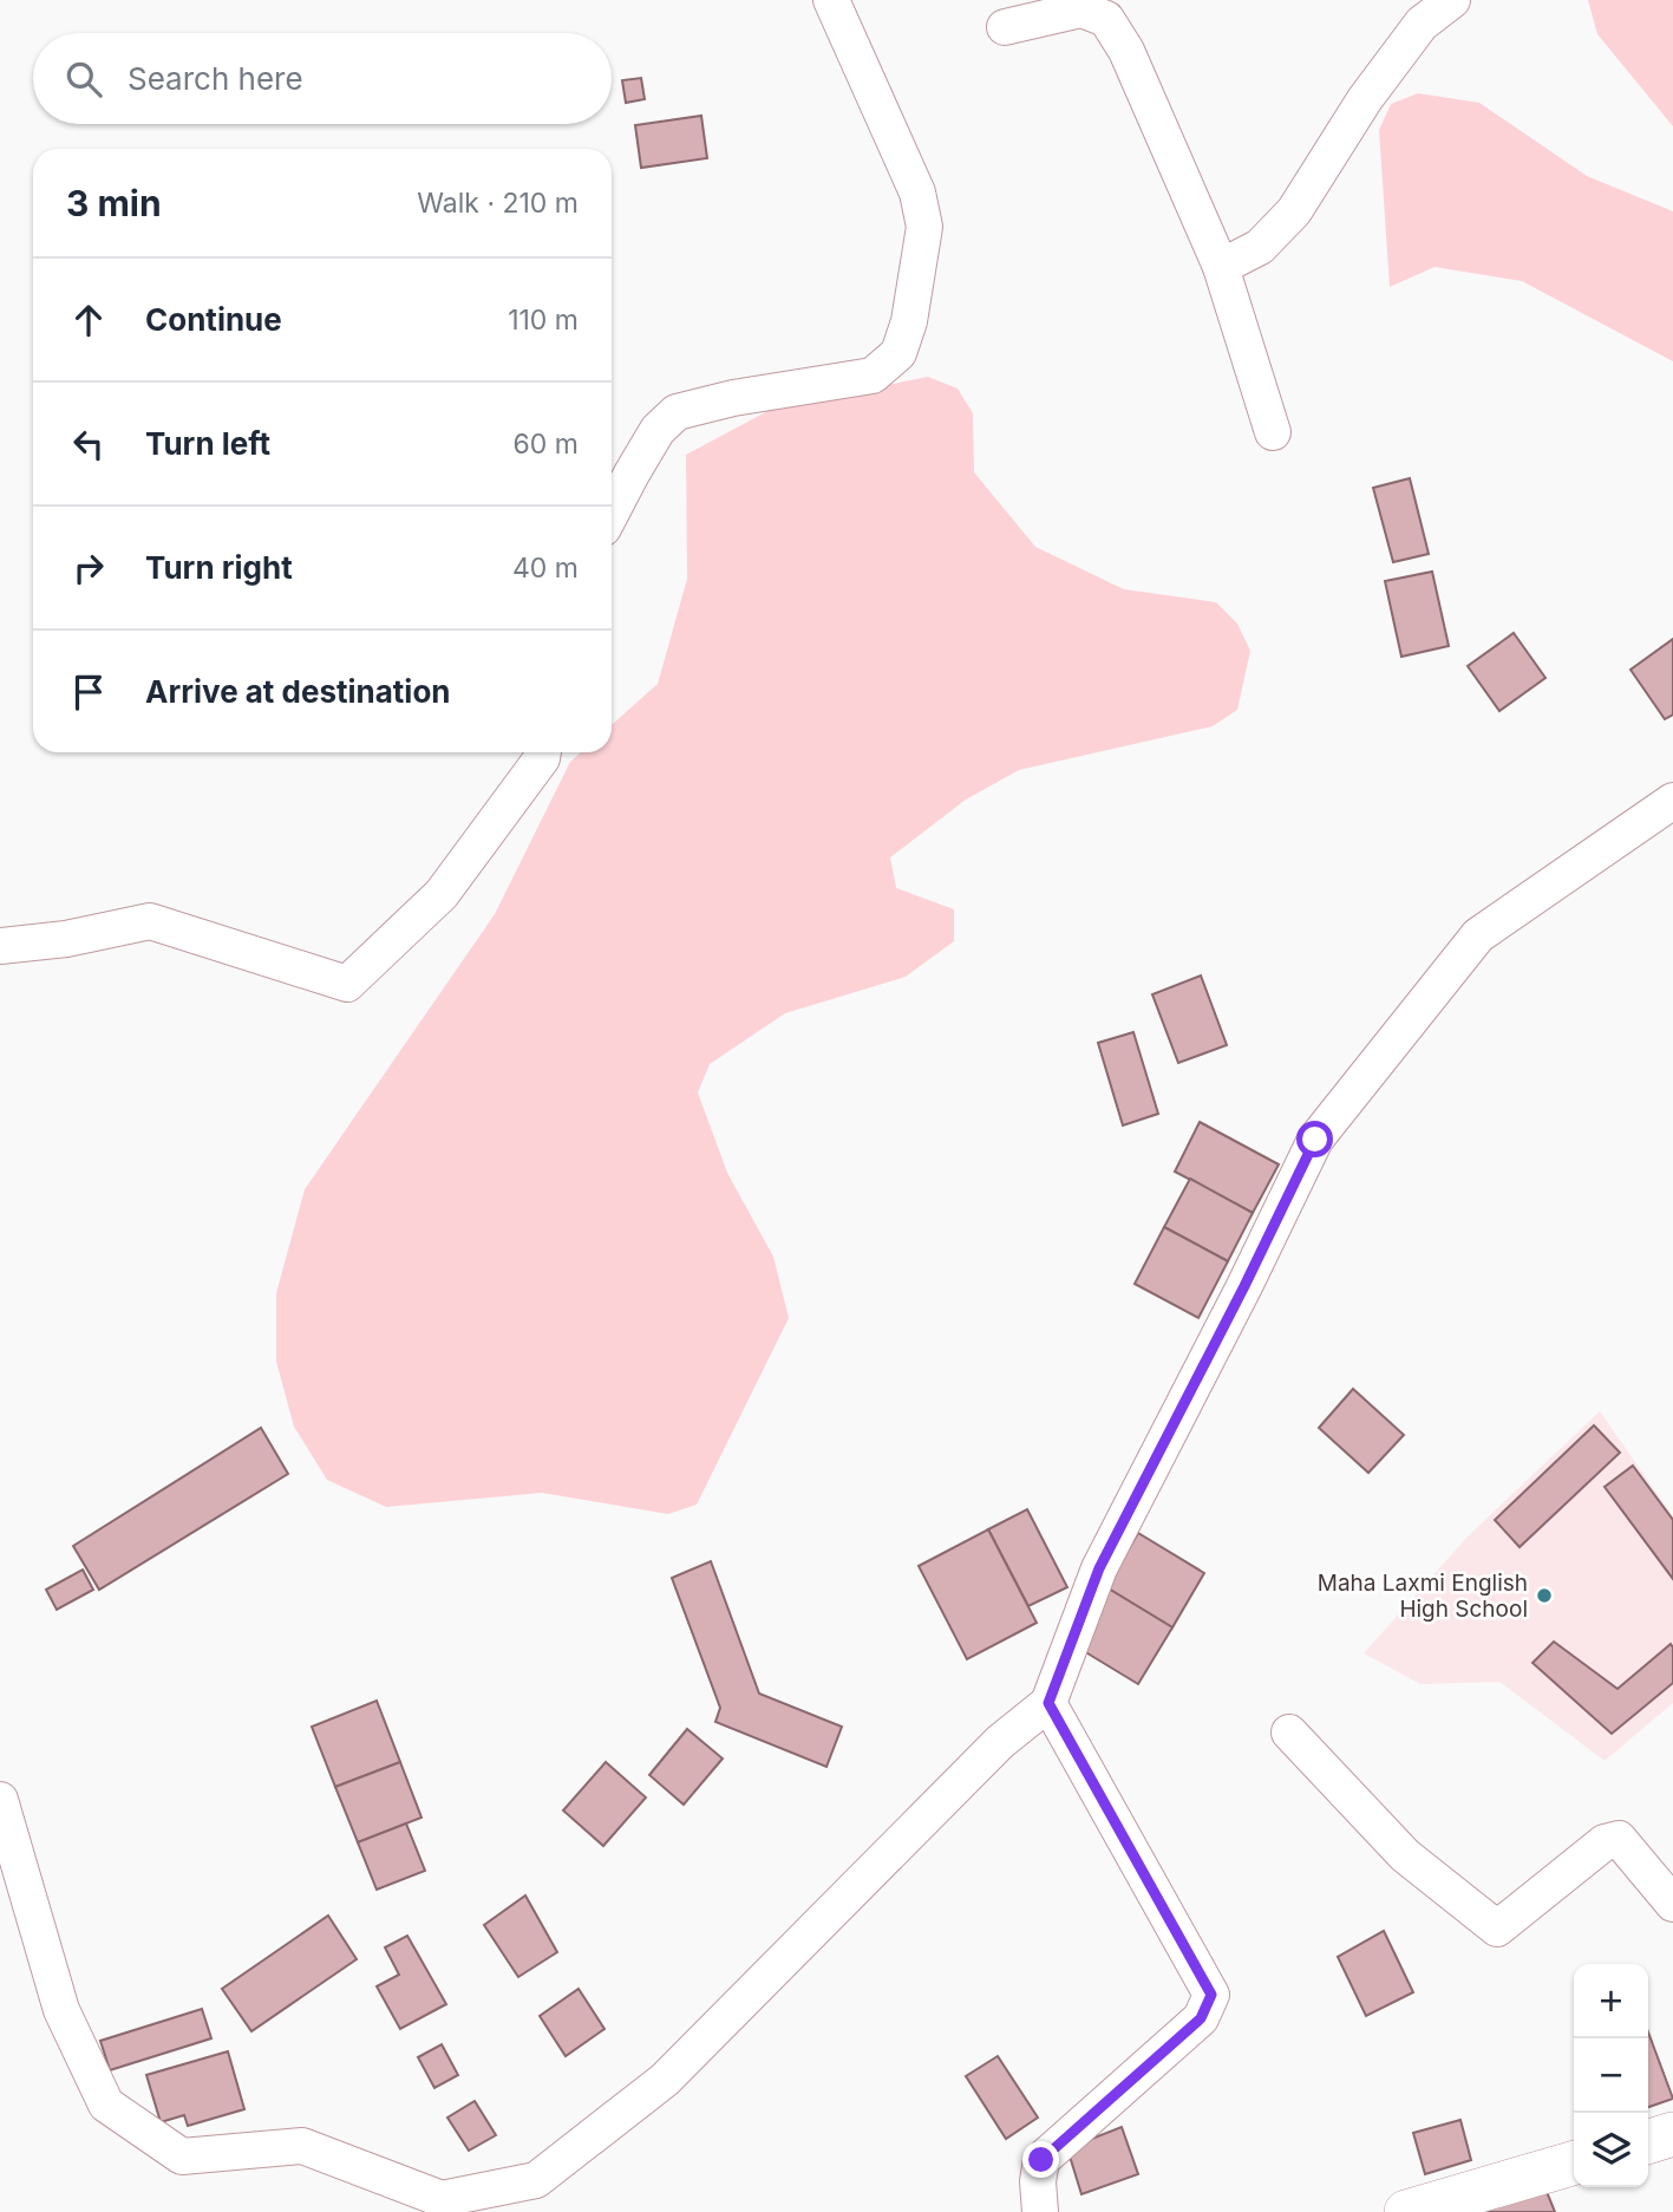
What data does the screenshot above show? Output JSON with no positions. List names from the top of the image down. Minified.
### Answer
{"places":["Maha Laxmi English High School"],"page":{"search":"Search here","heading":["3 min","Walk · 210 m"],"list":[["Continue","110 m"],["Turn left","60 m"],["Turn right","40 m"],"Arrive at destination"],"map_buttons":["+","−"]}}
